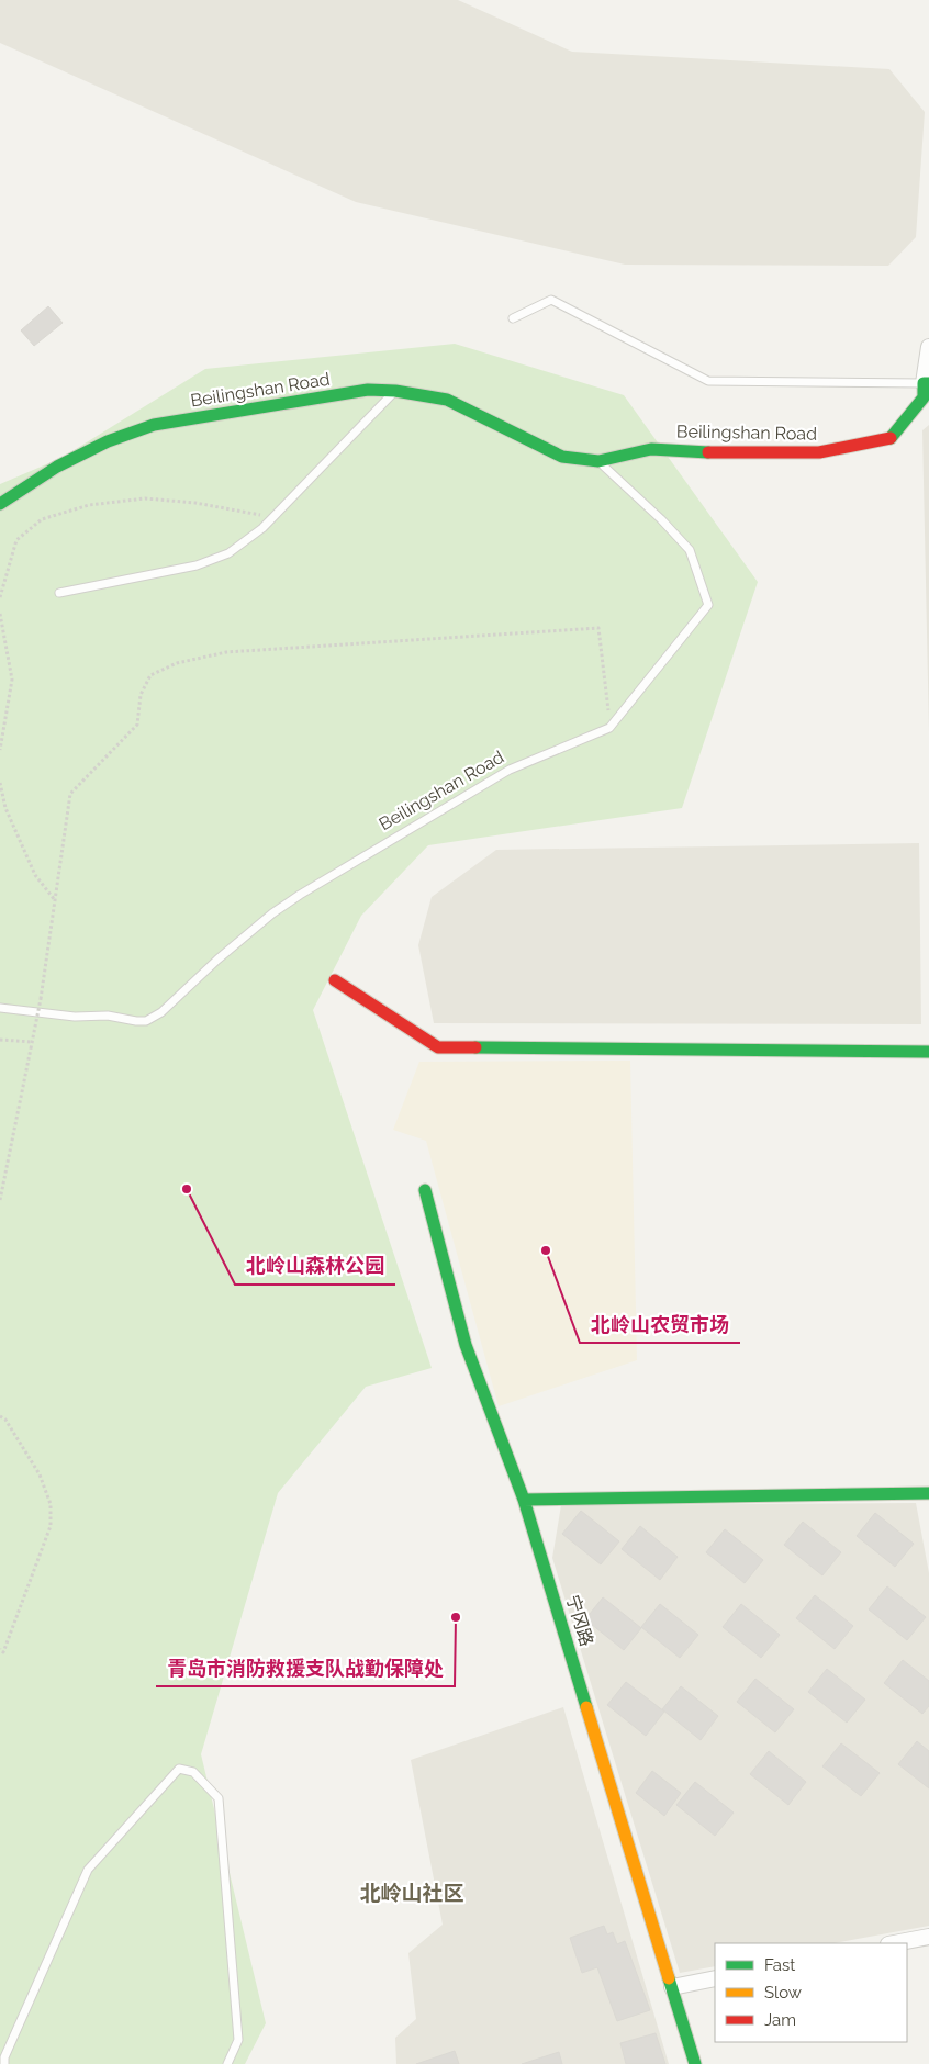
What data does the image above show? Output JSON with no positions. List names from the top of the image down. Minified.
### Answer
{"streets":{"street":["Beilingshan Road","宁冈路"]},"districts":["北岭山社区"],"places":["北岭山森林公园","北岭山农贸市场","青岛市消防救援支队战勤保障处"],"legend":["Fast","Slow","Jam"]}
